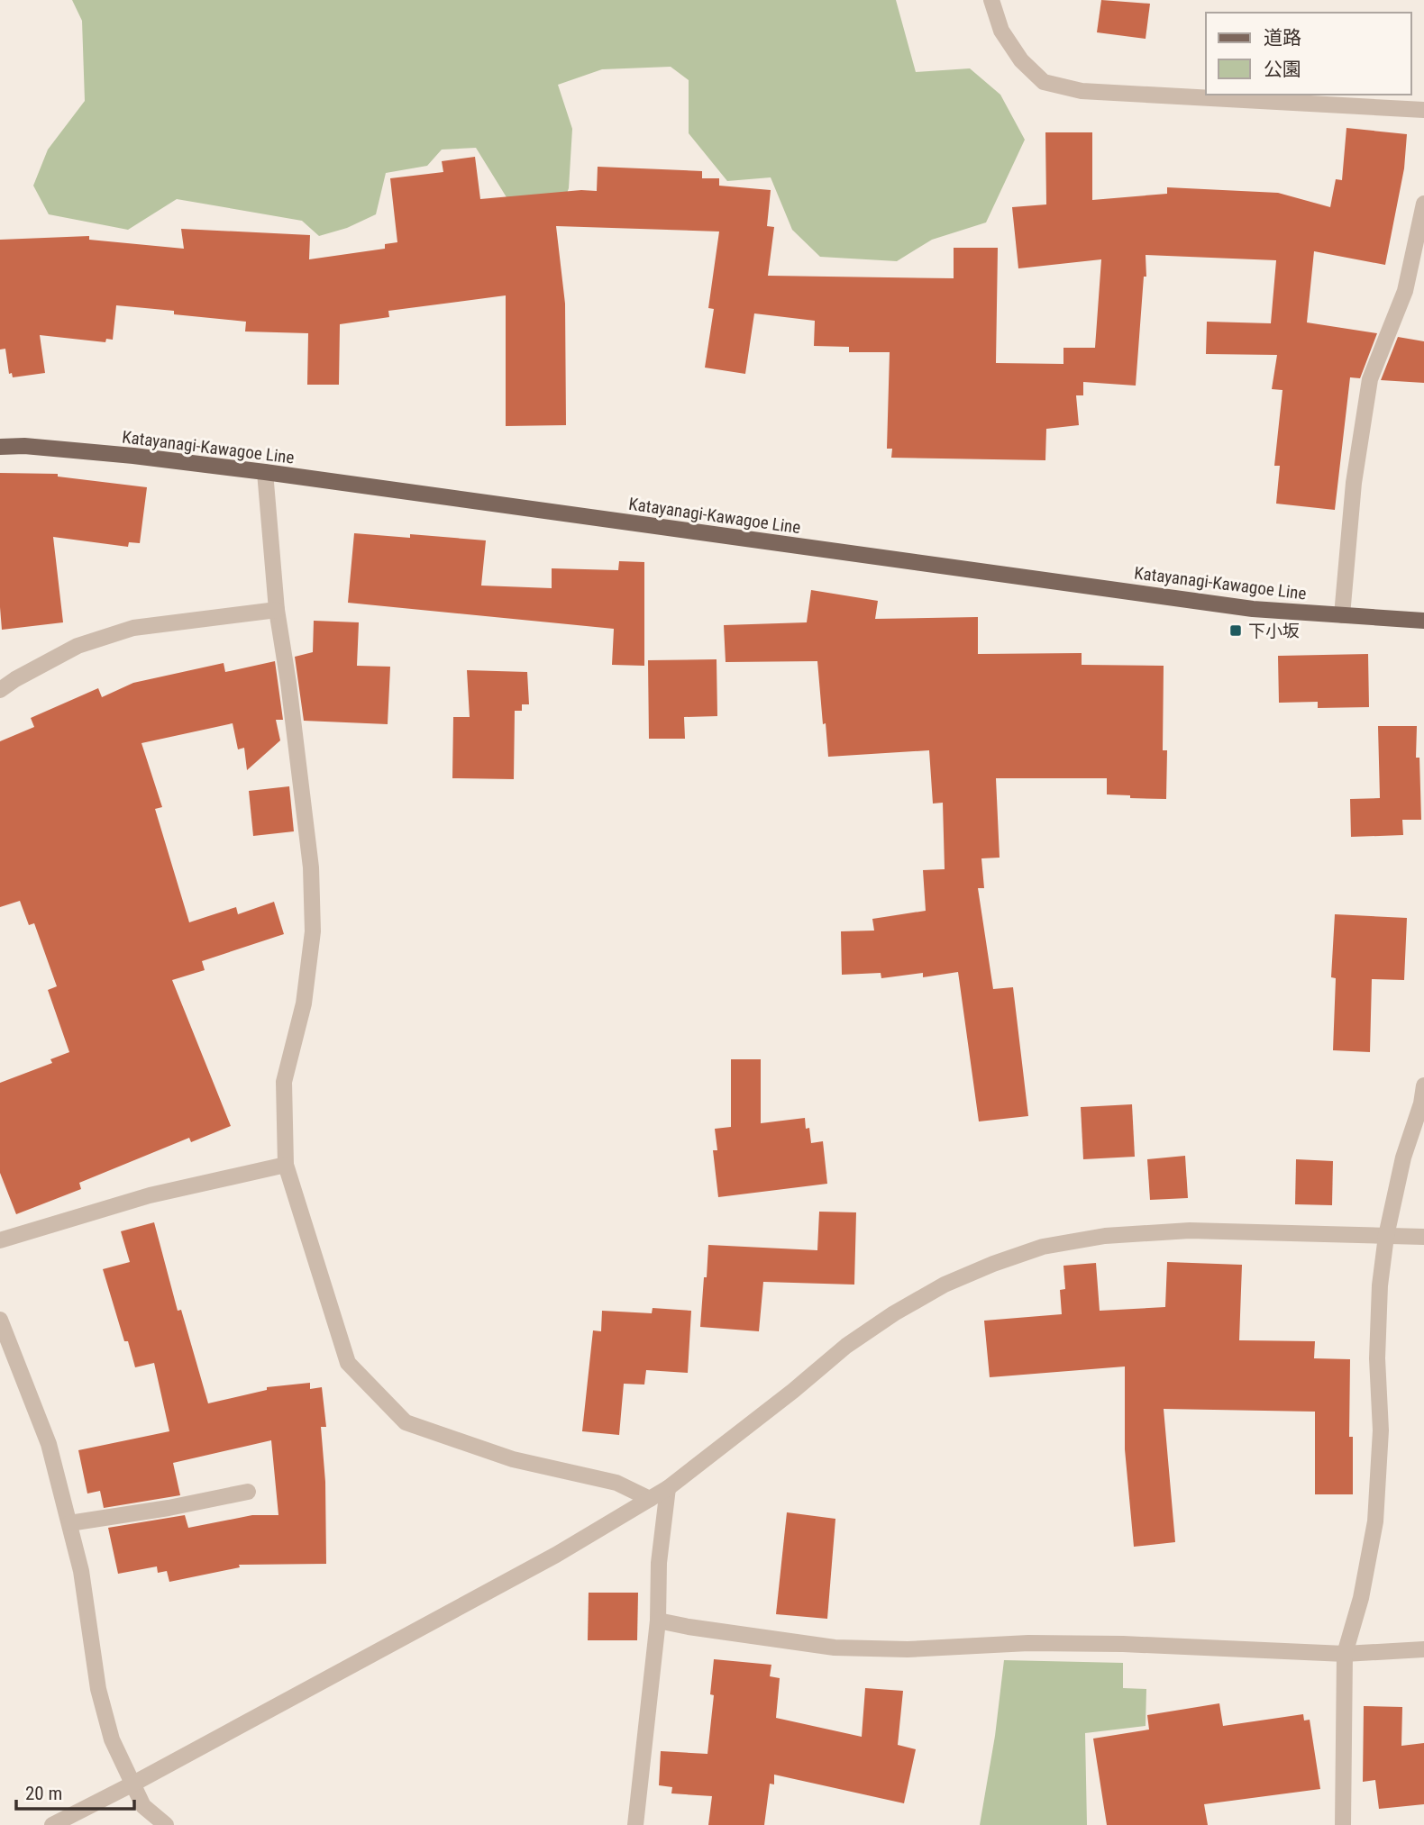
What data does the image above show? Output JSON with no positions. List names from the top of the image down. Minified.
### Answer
{"streets":{"main road":["Katayanagi-Kawagoe Line"]},"places":{"transit":["下小坂"]},"legend":["道路","公園"],"scale_bar":"20 m"}
